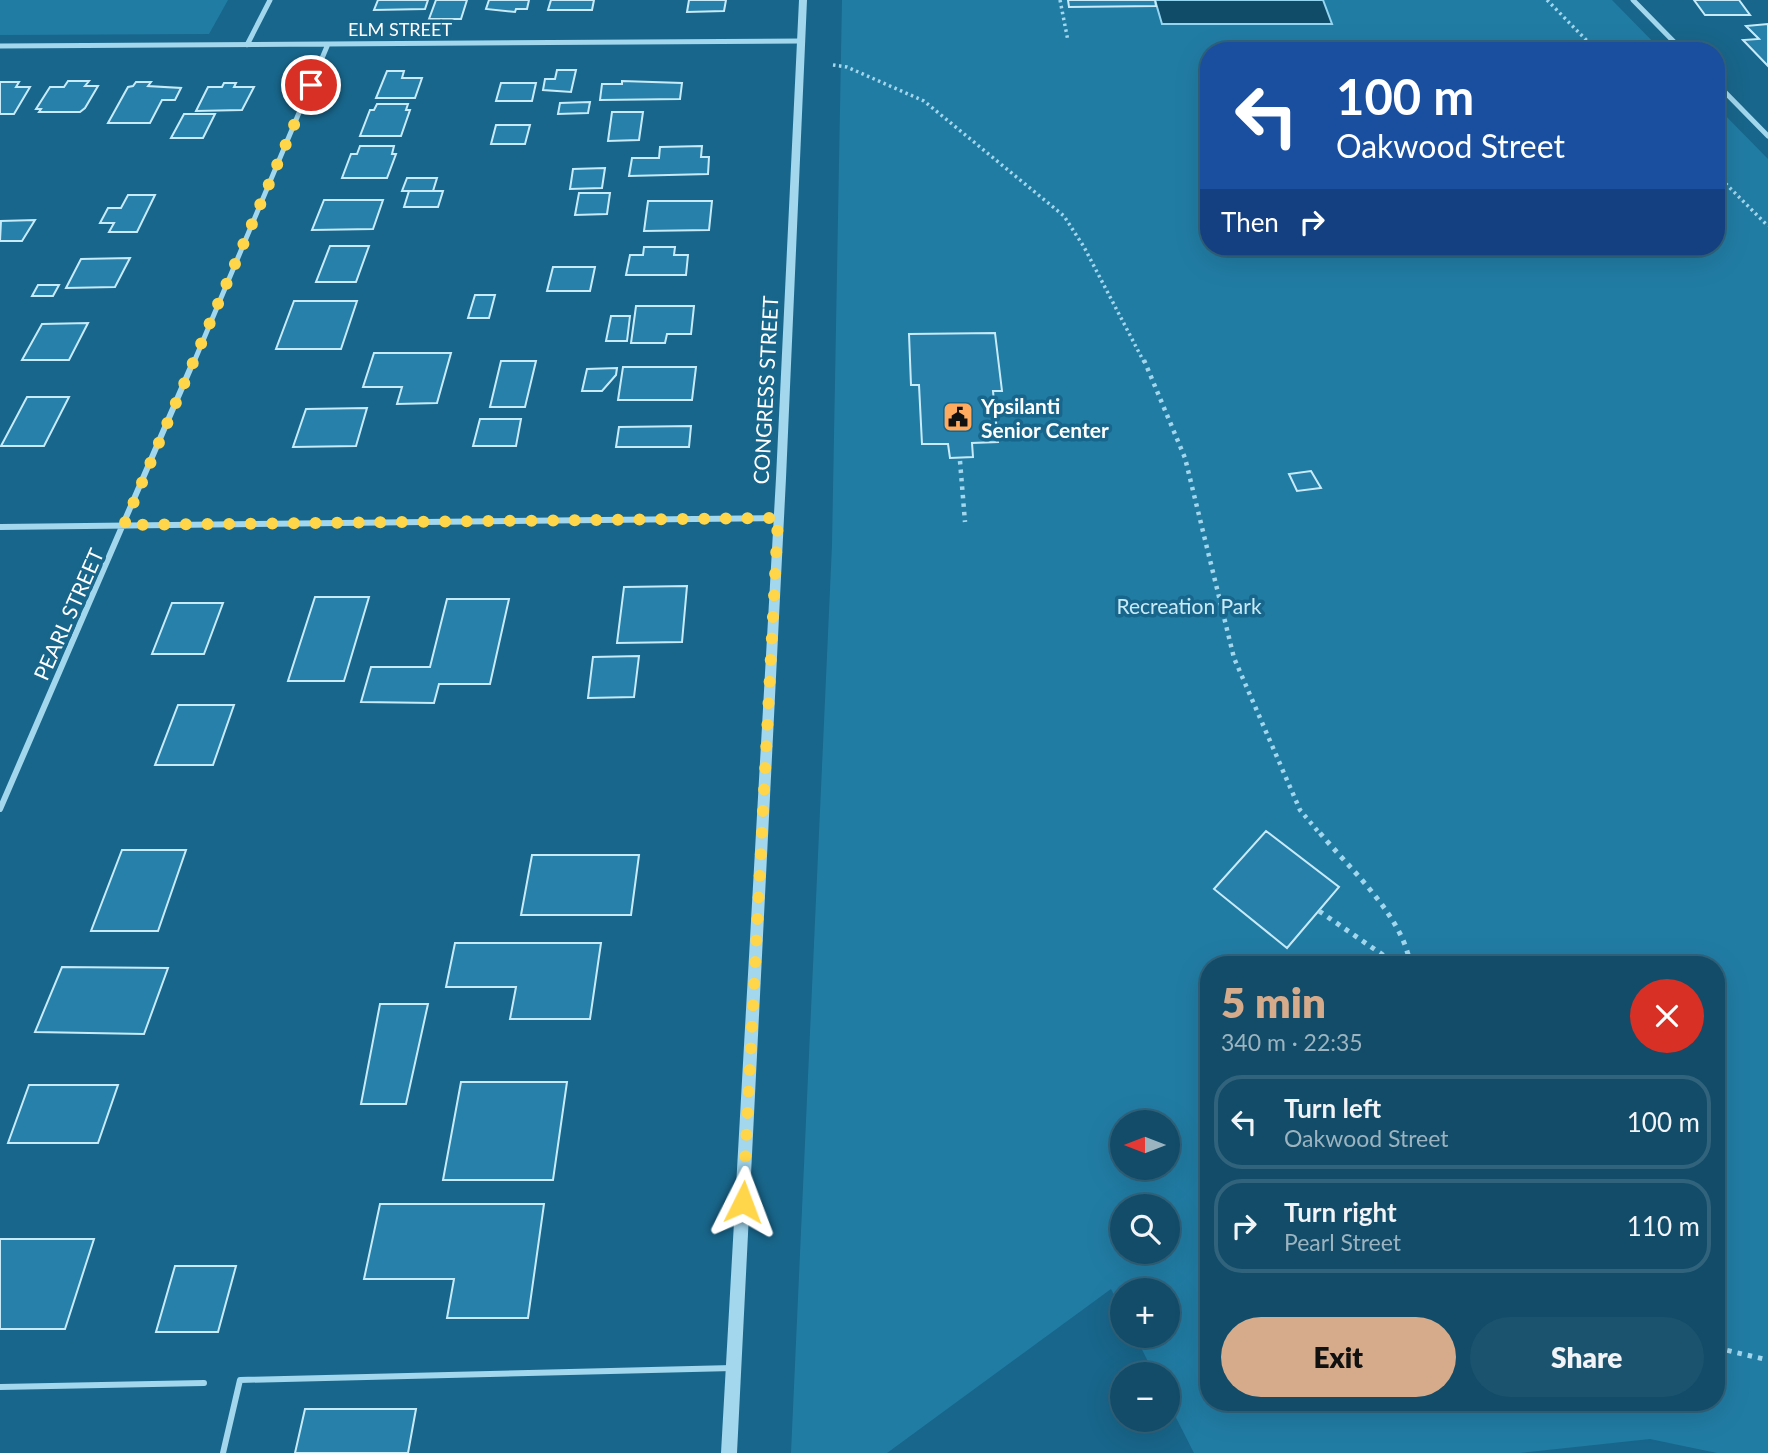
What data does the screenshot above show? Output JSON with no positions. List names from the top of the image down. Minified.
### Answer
{"streets":{"street":["ELM STREET","CONGRESS STREET","PEARL STREET"]},"crossings":[["ELM STREET","CONGRESS STREET"],["ELM STREET","PEARL STREET"]],"parks":["Recreation Park"],"places":{"public building":["Ypsilanti Senior Center"]},"north":"left","page":{"turn":["100 m","Oakwood Street"],"then":"Then","heading":["5 min","340 m · 22:35"],"list":[{"name":"Turn left","note":"Oakwood Street","value":"100 m"},{"name":"Turn right","note":"Pearl Street","value":"110 m"}],"map_buttons":["+","−"],"buttons":["Exit","Share"]}}
